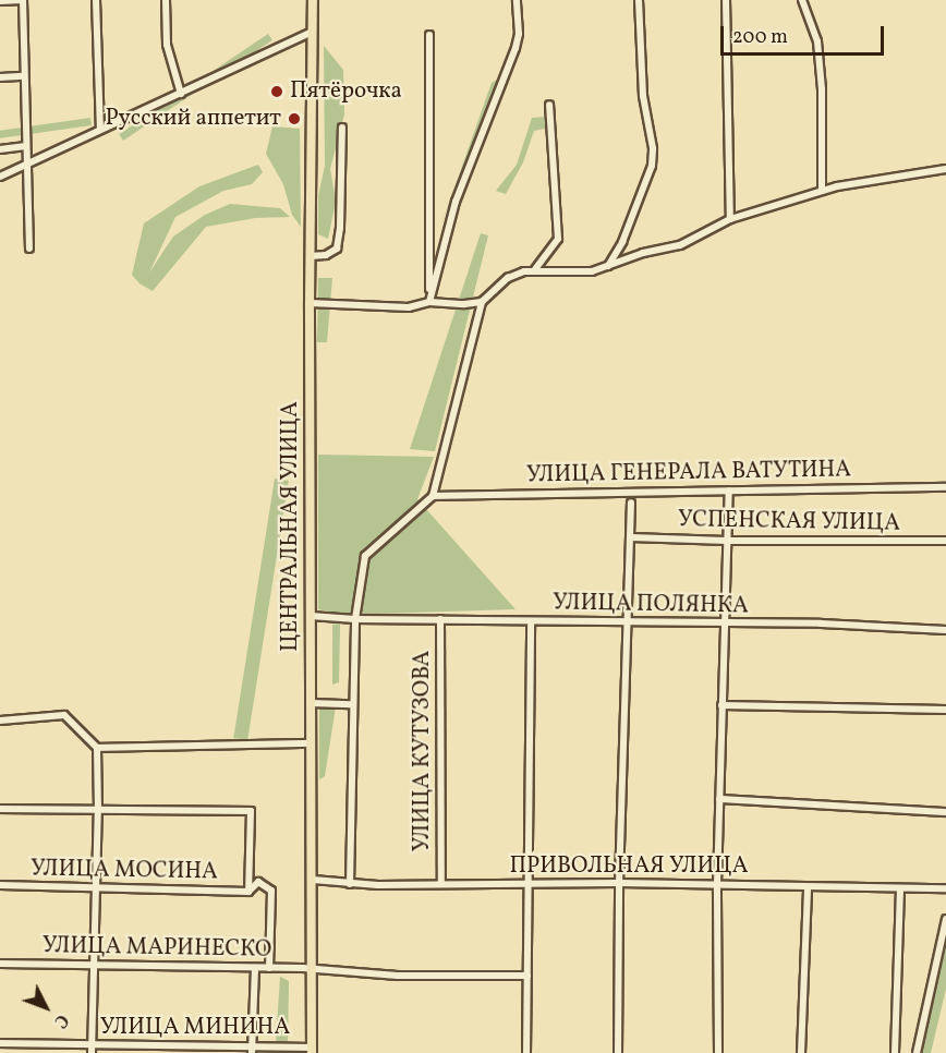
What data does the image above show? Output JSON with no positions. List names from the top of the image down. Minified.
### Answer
{"streets":{"main road":["ЦЕНТРАЛЬНАЯ УЛИЦА"],"street":["УЛИЦА ГЕНЕРАЛА ВАТУТИНА","УСПЕНСКАЯ УЛИЦА","УЛИЦА ПОЛЯНКА","УЛИЦА КУТУЗОВА","ПРИВОЛЬНАЯ УЛИЦА","УЛИЦА МОСИНА","УЛИЦА МАРИНЕСКО","УЛИЦА МИНИНА"]},"crossings":[["ЦЕНТРАЛЬНАЯ УЛИЦА","УЛИЦА ПОЛЯНКА"],["ЦЕНТРАЛЬНАЯ УЛИЦА","ПРИВОЛЬНАЯ УЛИЦА"],["ЦЕНТРАЛЬНАЯ УЛИЦА","УЛИЦА МАРИНЕСКО"],["ЦЕНТРАЛЬНАЯ УЛИЦА","УЛИЦА МИНИНА"],["УЛИЦА ПОЛЯНКА","УЛИЦА КУТУЗОВА"],["УЛИЦА КУТУЗОВА","ПРИВОЛЬНАЯ УЛИЦА"],["УЛИЦА МОСИНА","УЛИЦА МАРИНЕСКО"]],"places":["Пятёрочка","Русский аппетит"],"scale_bar":"200 m","north":"bottom right"}
